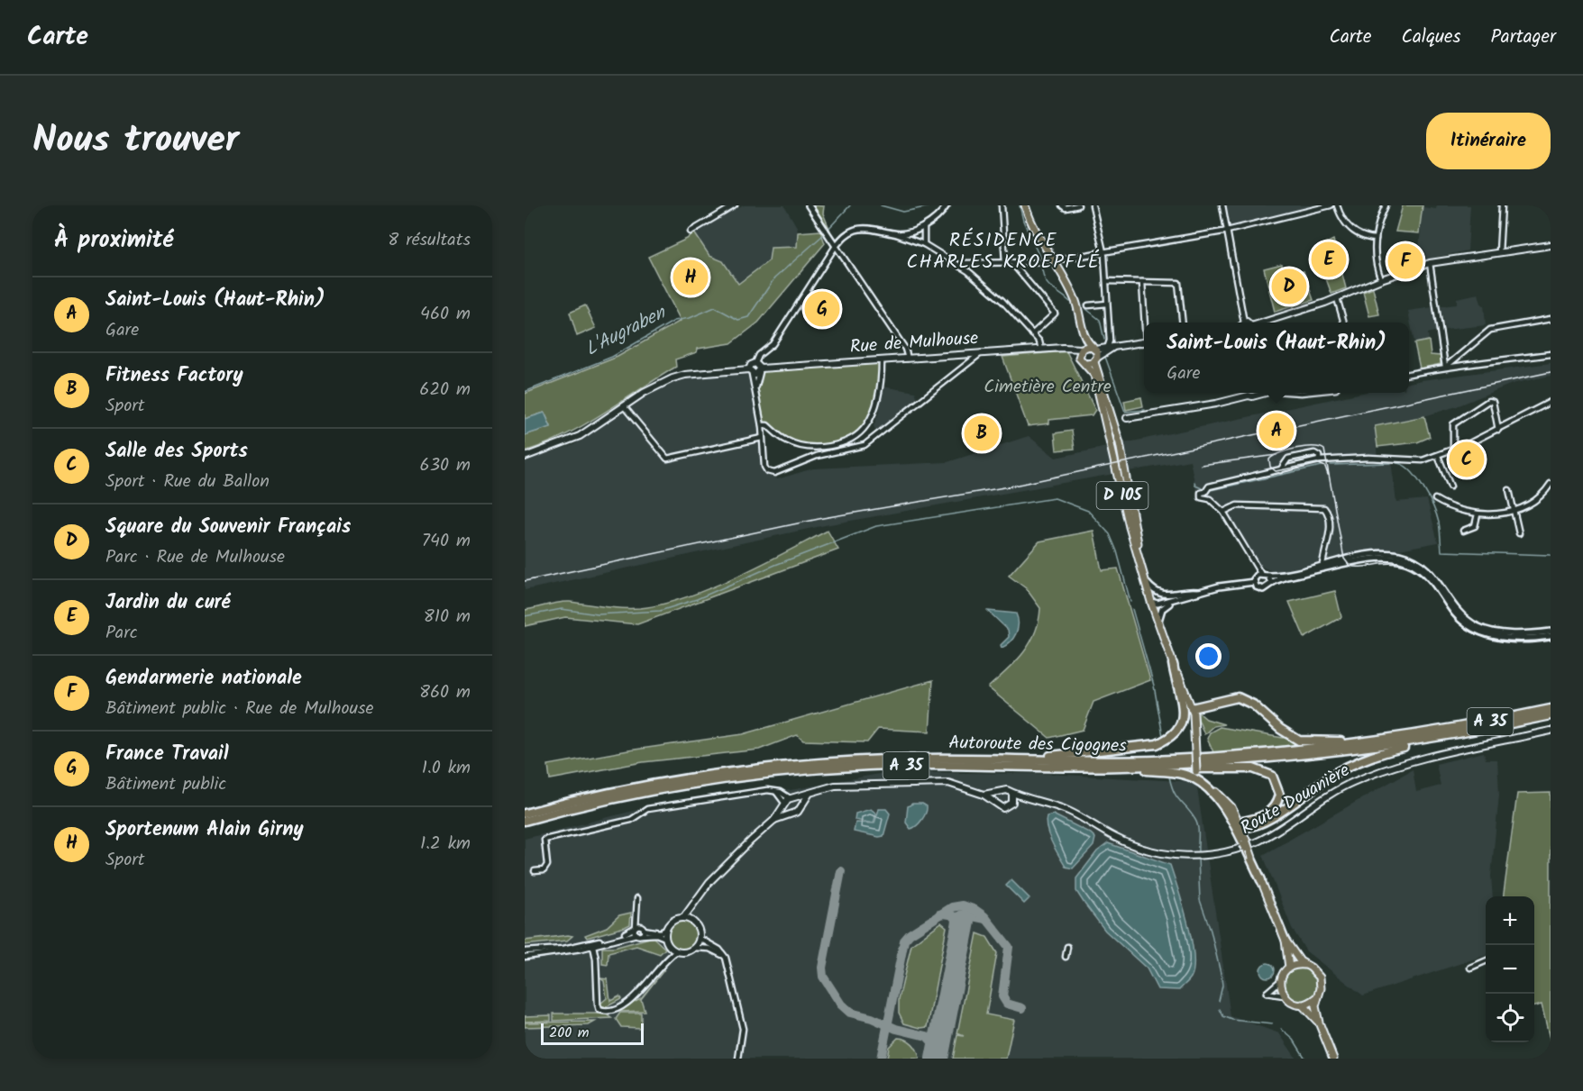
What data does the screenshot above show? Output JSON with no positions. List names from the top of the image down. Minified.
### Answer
{"streets":{"highway":["A 35","Autoroute des Cigognes"],"main road":["Rue de Mulhouse","D 105","Route Douanière"]},"districts":["RÉSIDENCE CHARLES KROEPFLÉ"],"water":["L'Augraben"],"parks":["Cimetière Centre"],"scale_bar":"200 m","page":{"header":"Carte","nav":["Carte","Calques","Partager"],"title":"Nous trouver","buttons":"Itinéraire","heading":["À proximité","8 résultats"],"pins":["E","F","H","D","G","A","B","C"],"list":[{"mark":"A","name":"Saint-Louis (Haut-Rhin)","note":"Gare","value":"460 m"},{"mark":"B","name":"Fitness Factory","note":"Sport","value":"620 m"},{"mark":"C","name":"Salle des Sports","note":"Sport · Rue du Ballon","value":"630 m"},{"mark":"D","name":"Square du Souvenir Français","note":"Parc · Rue de Mulhouse","value":"740 m"},{"mark":"E","name":"Jardin du curé","note":"Parc","value":"810 m"},{"mark":"F","name":"Gendarmerie nationale","note":"Bâtiment public · Rue de Mulhouse","value":"860 m"},{"mark":"G","name":"France Travail","note":"Bâtiment public","value":"1.0 km"},{"mark":"H","name":"Sportenum Alain Girny","note":"Sport","value":"1.2 km"}],"popup":["Saint-Louis (Haut-Rhin)","Gare"],"map_buttons":["+","−"],"scale":"200 m"}}
